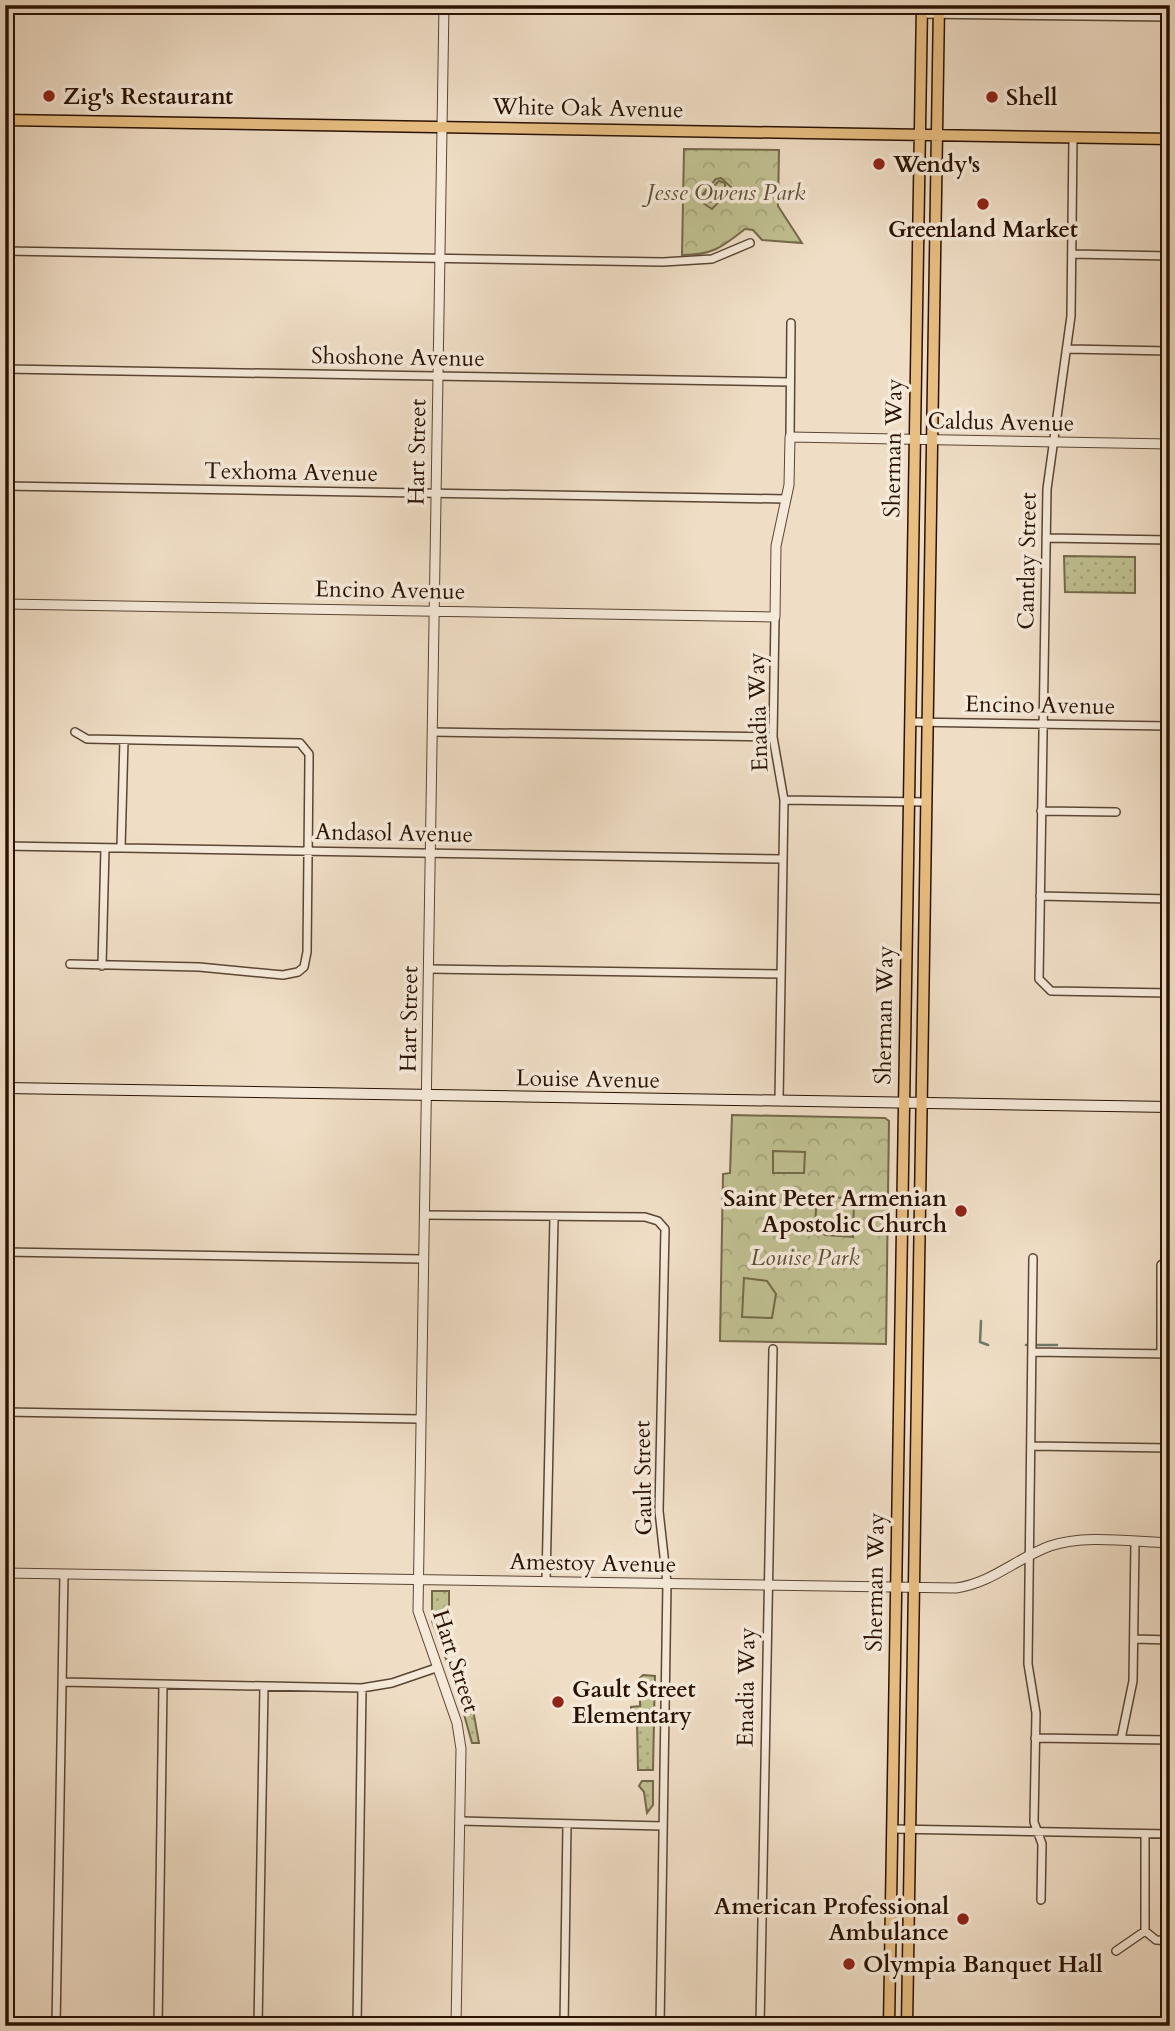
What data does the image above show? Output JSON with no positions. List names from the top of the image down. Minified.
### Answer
{"streets":{"main road":["White Oak Avenue","Sherman Way","Louise Avenue"],"street":["Shoshone Avenue","Caldus Avenue","Hart Street","Texhoma Avenue","Cantlay Street","Encino Avenue","Enadia Way","Andasol Avenue","Gault Street","Amestoy Avenue"]},"crossings":[["White Oak Avenue","Sherman Way"],["White Oak Avenue","Hart Street"],["White Oak Avenue","Cantlay Street"],["Shoshone Avenue","Hart Street"],["Shoshone Avenue","Enadia Way"],["Caldus Avenue","Sherman Way"],["Caldus Avenue","Cantlay Street"],["Caldus Avenue","Enadia Way"],["Sherman Way","Encino Avenue"],["Sherman Way","Louise Avenue"],["Sherman Way","Amestoy Avenue"],["Hart Street","Texhoma Avenue"],["Hart Street","Encino Avenue"],["Hart Street","Andasol Avenue"],["Hart Street","Louise Avenue"],["Hart Street","Amestoy Avenue"],["Texhoma Avenue","Enadia Way"],["Cantlay Street","Encino Avenue"],["Encino Avenue","Enadia Way"],["Enadia Way","Andasol Avenue"],["Enadia Way","Louise Avenue"],["Enadia Way","Amestoy Avenue"],["Gault Street","Amestoy Avenue"]],"parks":["Jesse Owens Park","Louise Park"],"places":["Zig's Restaurant","Shell","Wendy's","Greenland Market","Saint Peter Armenian Apostolic Church","Gault Street Elementary","American Professional Ambulance","Olympia Banquet Hall"]}
